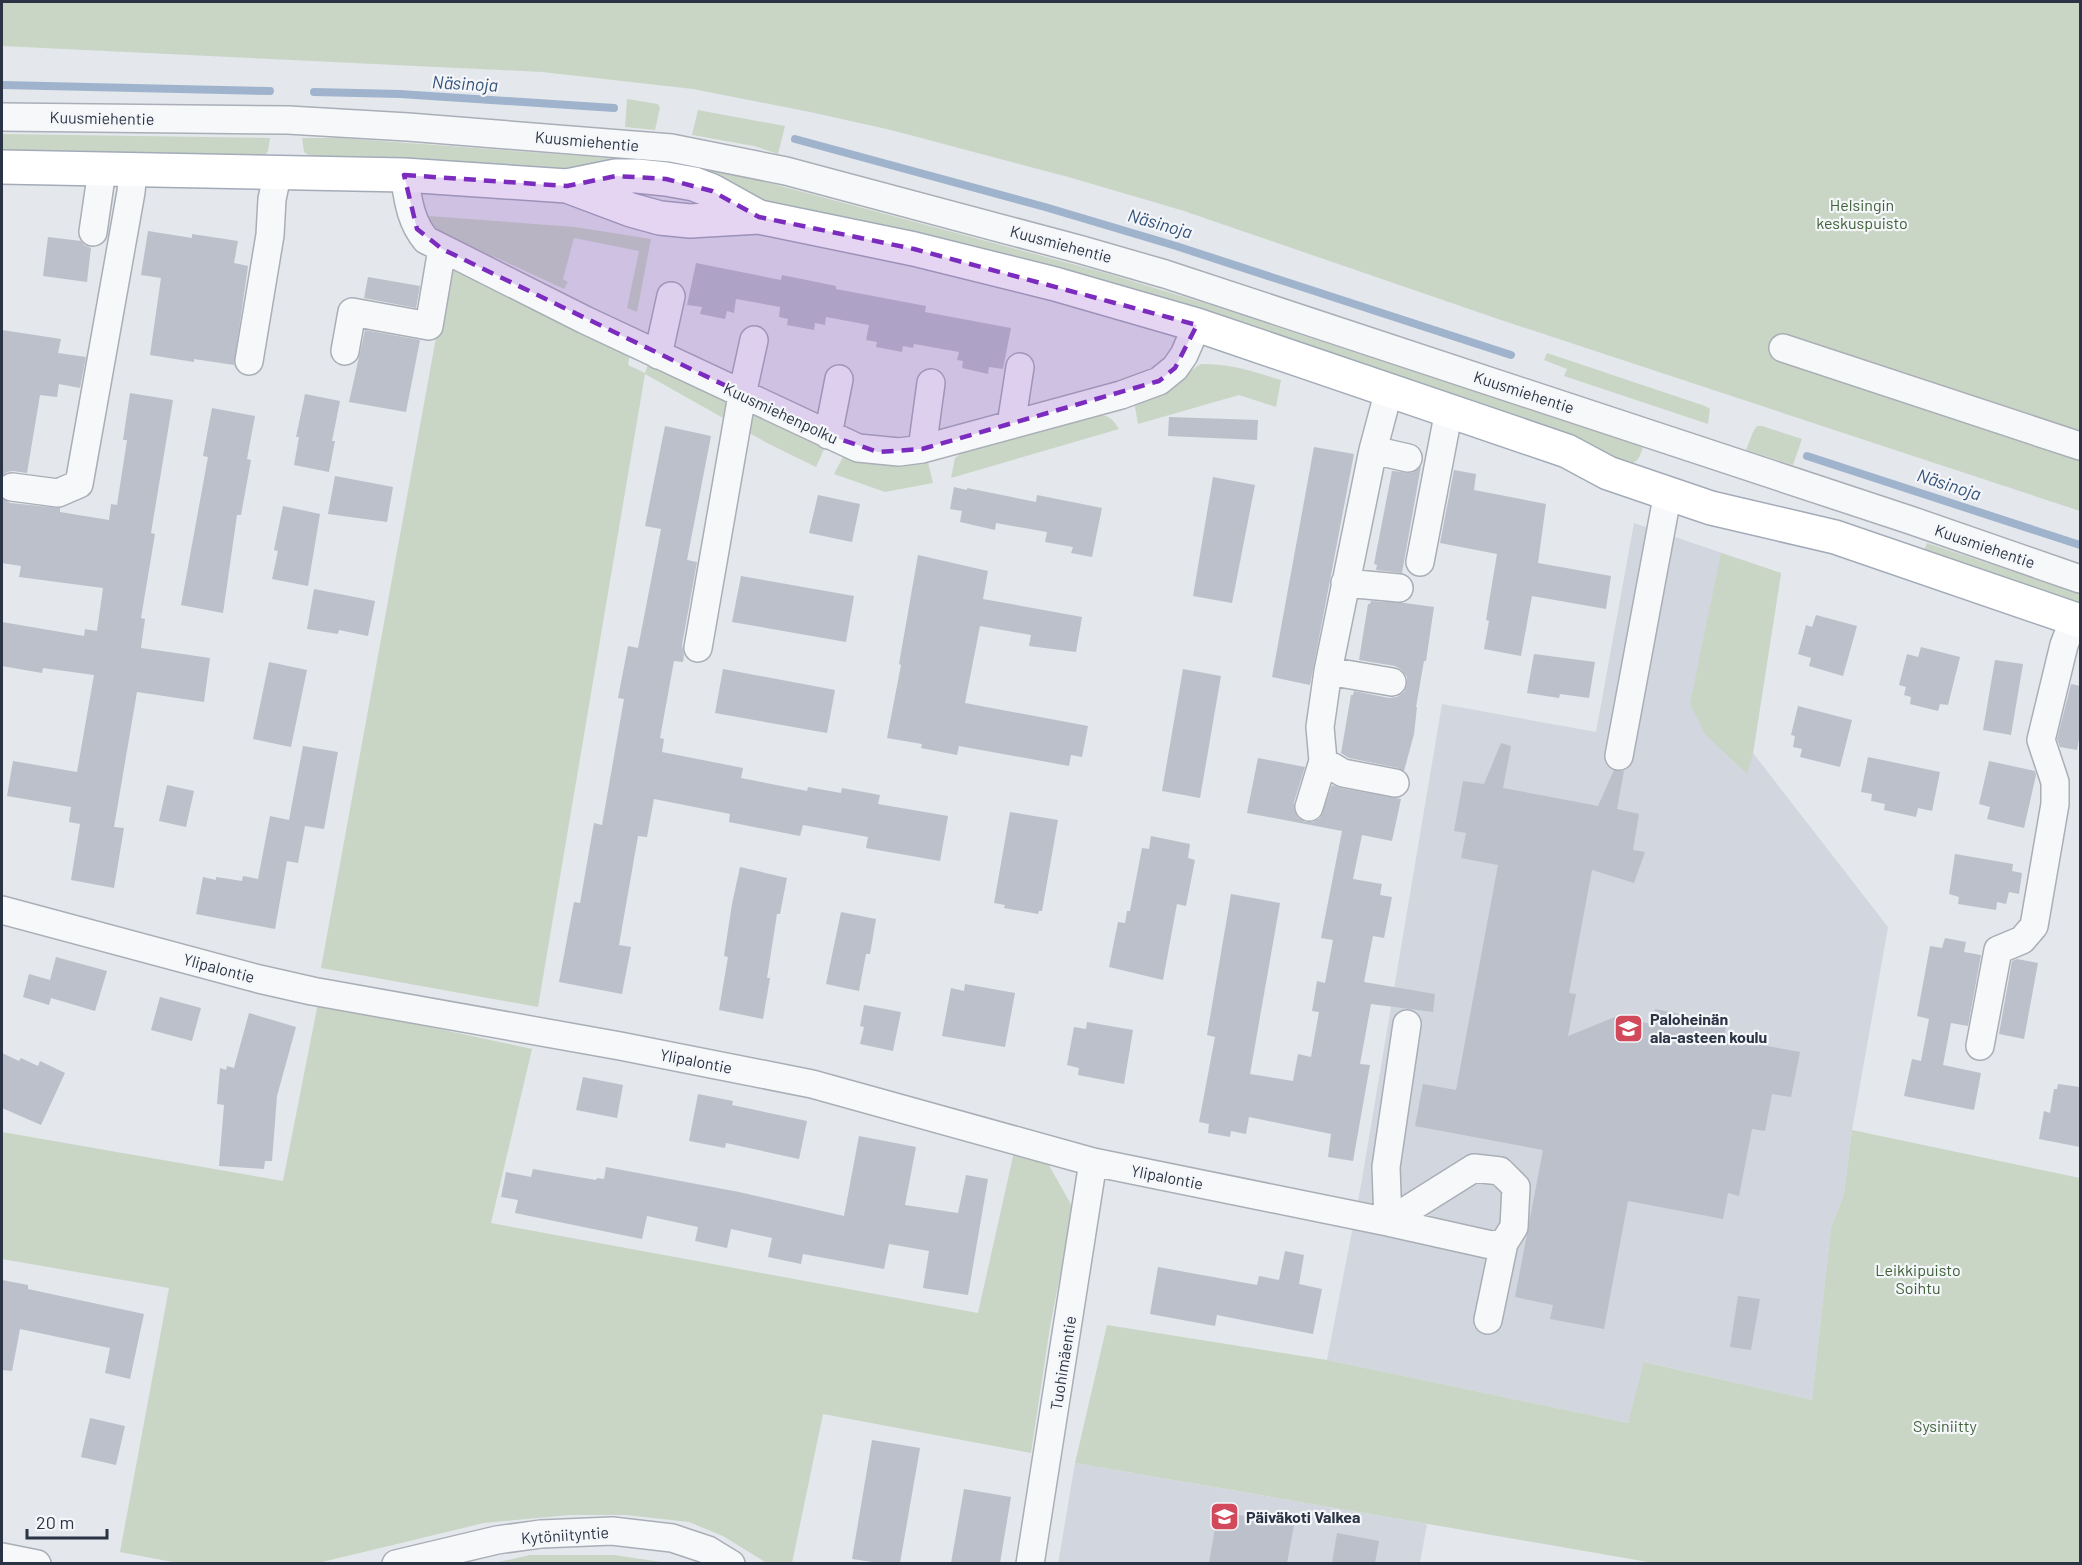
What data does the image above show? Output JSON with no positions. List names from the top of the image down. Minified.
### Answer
{"streets":{"main road":["Kuusmiehentie"],"street":["Kuusmiehenpolku","Ylipalontie","Tuohimäentie","Kytöniityntie"]},"crossings":[["Kuusmiehentie","Kuusmiehenpolku"],["Ylipalontie","Tuohimäentie"]],"water":["Näsinoja"],"parks":["Helsingin keskuspuisto","Leikkipuisto Soihtu","Sysiniitty"],"places":{"school or university":["Paloheinän ala-asteen koulu","Päiväkoti Valkea"]},"scale_bar":"20 m"}
